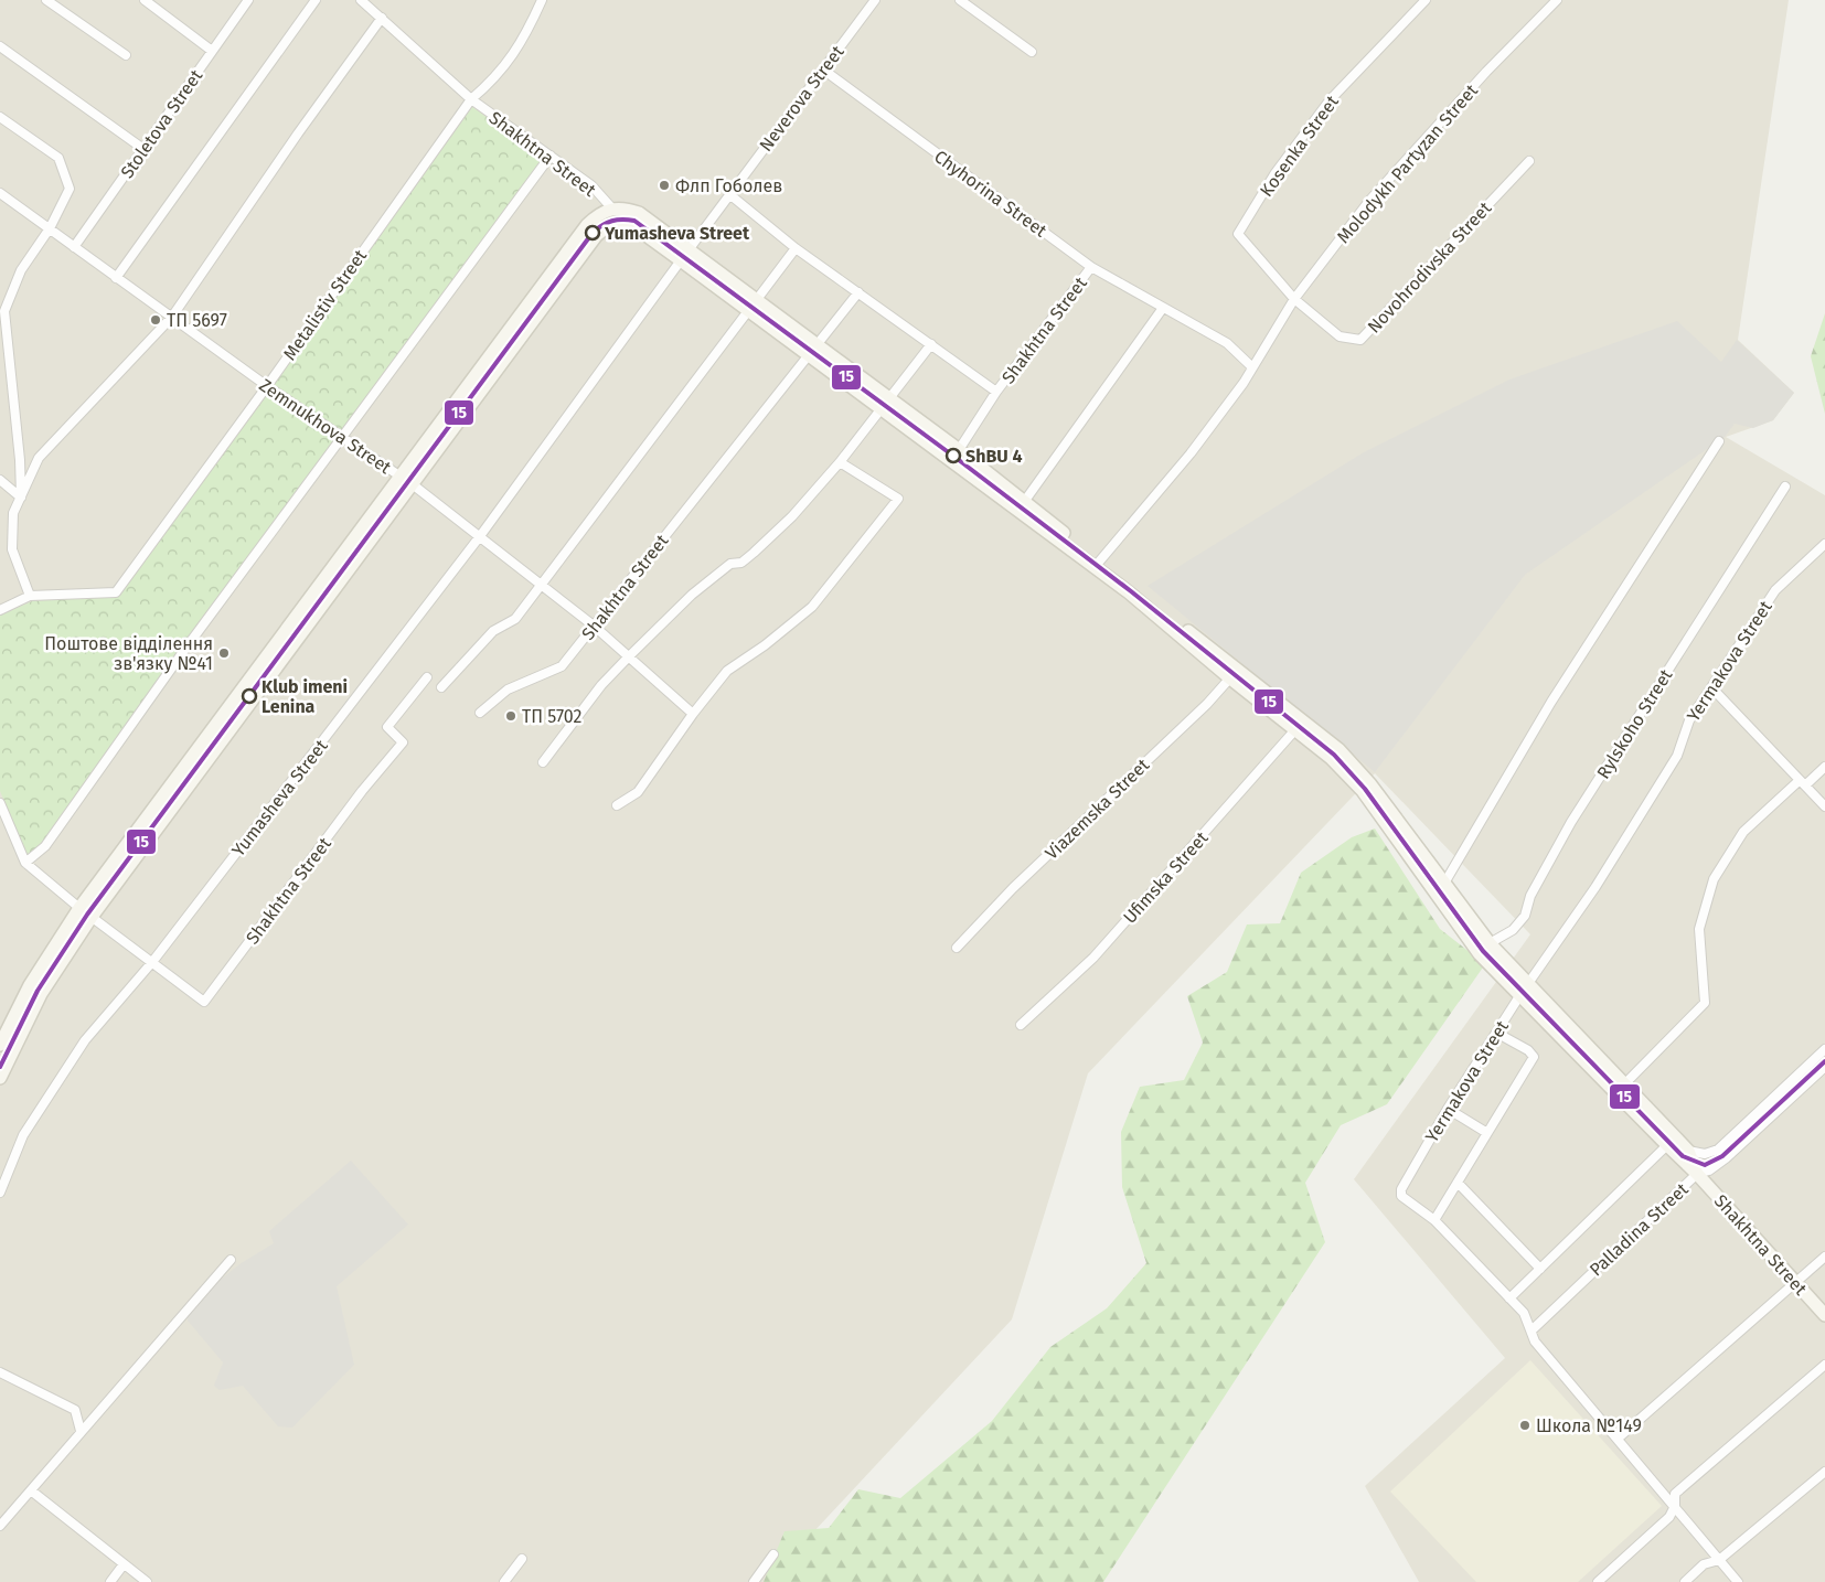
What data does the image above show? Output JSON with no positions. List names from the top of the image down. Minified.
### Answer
{"streets":{"main road":["Shakhtna Street"],"street":["Neverova Street","Stoletova Street","Kosenka Street","Molodykh Partyzan Street","Chyhorina Street","Novohrodivska Street","Metalistiv Street","Zemnukhova Street","Yermakova Street","Rylskoho Street","Yumasheva Street","Viazemska Street","Ufimska Street","Palladina Street"]},"crossings":[["Neverova Street","Shakhtna Street"],["Neverova Street","Chyhorina Street"],["Neverova Street","Yumasheva Street"],["Stoletova Street","Zemnukhova Street"],["Kosenka Street","Molodykh Partyzan Street"],["Kosenka Street","Novohrodivska Street"],["Shakhtna Street","Chyhorina Street"],["Shakhtna Street","Metalistiv Street"],["Shakhtna Street","Zemnukhova Street"],["Shakhtna Street","Yermakova Street"],["Shakhtna Street","Rylskoho Street"],["Shakhtna Street","Yumasheva Street"],["Shakhtna Street","Viazemska Street"],["Shakhtna Street","Ufimska Street"],["Shakhtna Street","Palladina Street"],["Molodykh Partyzan Street","Chyhorina Street"],["Molodykh Partyzan Street","Novohrodivska Street"],["Metalistiv Street","Zemnukhova Street"],["Zemnukhova Street","Yumasheva Street"],["Yermakova Street","Palladina Street"]],"places":["Флп Гоболев","Yumasheva Street","ТП 5697","ShBU 4","Поштове відділення зв'язку №41","Klub imeni Lenina","ТП 5702","Школа №149"],"lines":["transit line 15"]}
